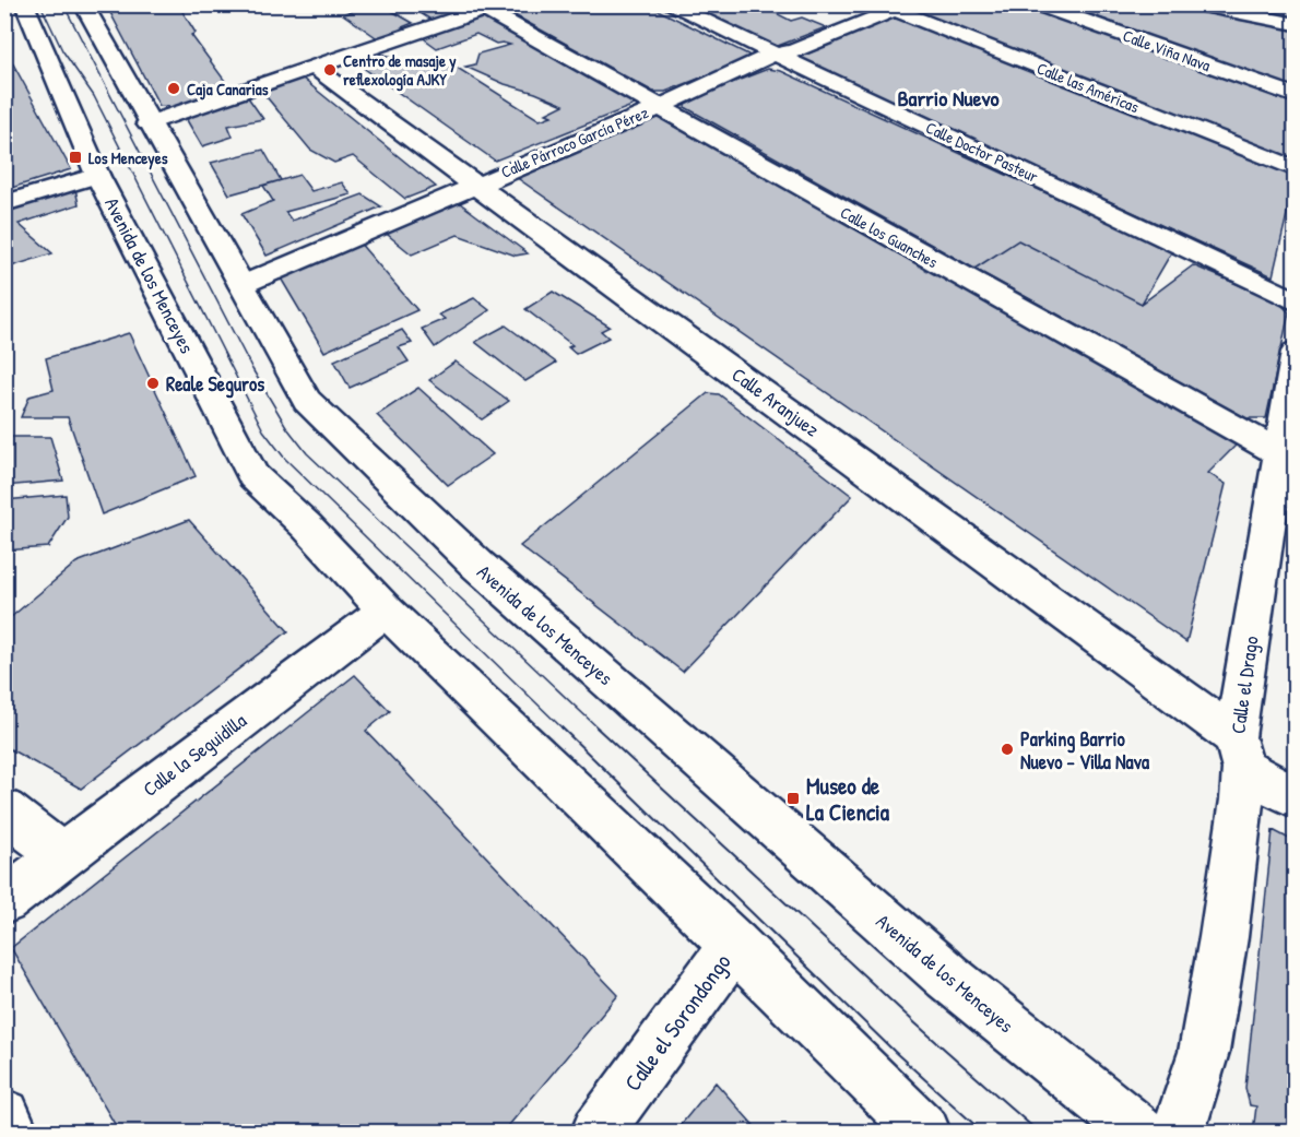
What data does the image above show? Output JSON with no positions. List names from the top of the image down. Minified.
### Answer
{"streets":{"street":["Calle Viña Nava","Calle las Américas","Calle Párroco García Pérez","Calle Doctor Pasteur","Calle los Guanches","Avenida de los Menceyes","Calle Aranjuez","Calle el Drago","Calle la Seguidilla","Calle el Sorondongo"]},"crossings":[["Calle las Américas","Calle Párroco García Pérez"],["Calle Párroco García Pérez","Calle Doctor Pasteur"],["Calle Párroco García Pérez","Calle los Guanches"],["Calle Párroco García Pérez","Avenida de los Menceyes"],["Calle Párroco García Pérez","Calle Aranjuez"],["Calle los Guanches","Calle el Drago"],["Avenida de los Menceyes","Calle la Seguidilla"],["Avenida de los Menceyes","Calle el Sorondongo"],["Calle Aranjuez","Calle el Drago"]],"districts":["Barrio Nuevo"],"places":{"other":["Centro de masaje y reflexología AJKY","Caja Canarias","Reale Seguros","Parking Barrio Nuevo - Villa Nava"],"transit":["Los Menceyes","Museo de La Ciencia"]}}
